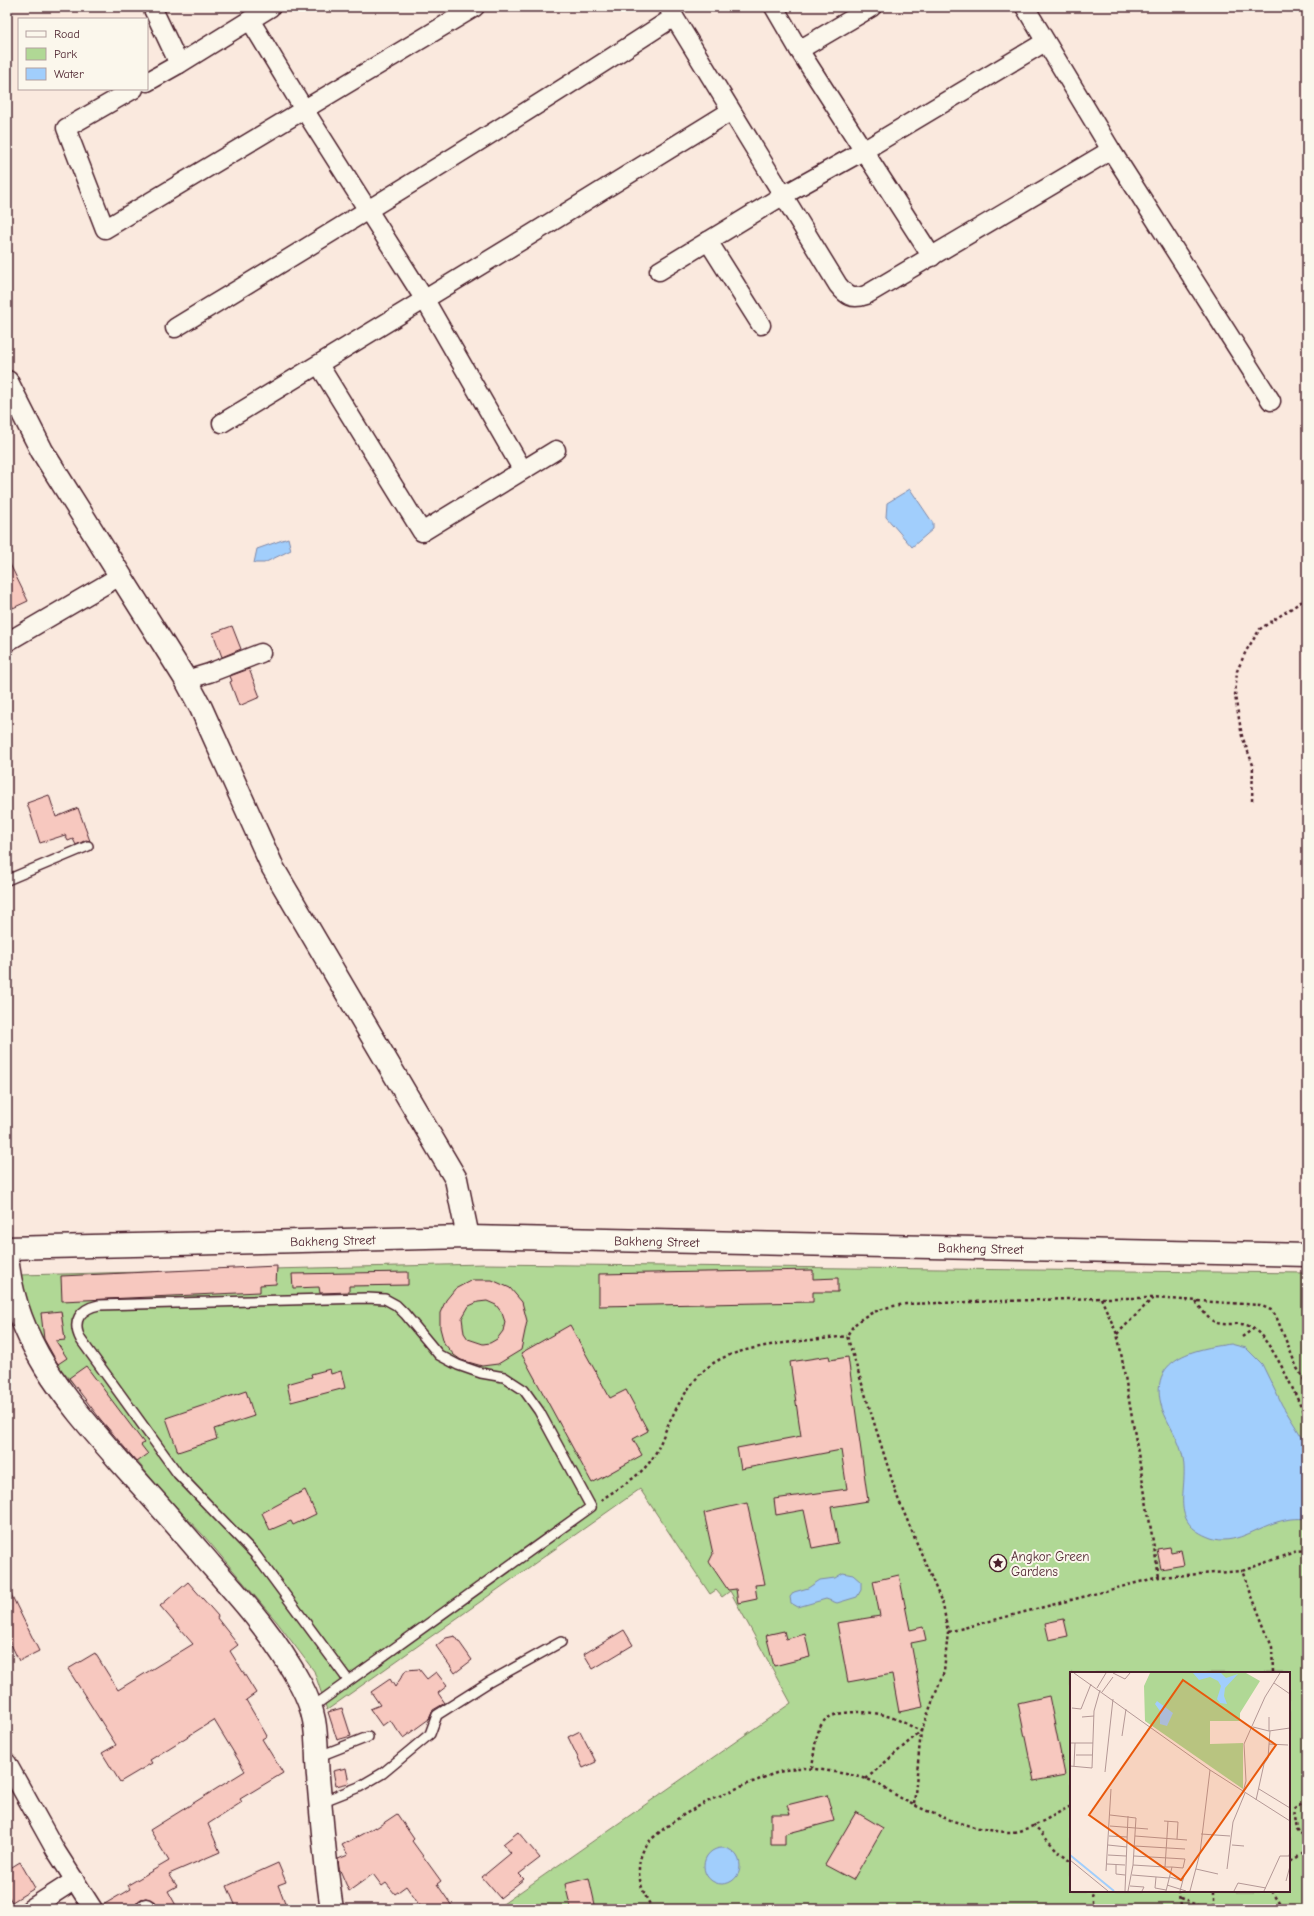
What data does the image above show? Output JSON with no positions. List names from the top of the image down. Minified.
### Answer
{"streets":{"street":["Bakheng Street"]},"places":{"place":["Angkor Green Gardens"]},"legend":["Road","Park","Water"]}
